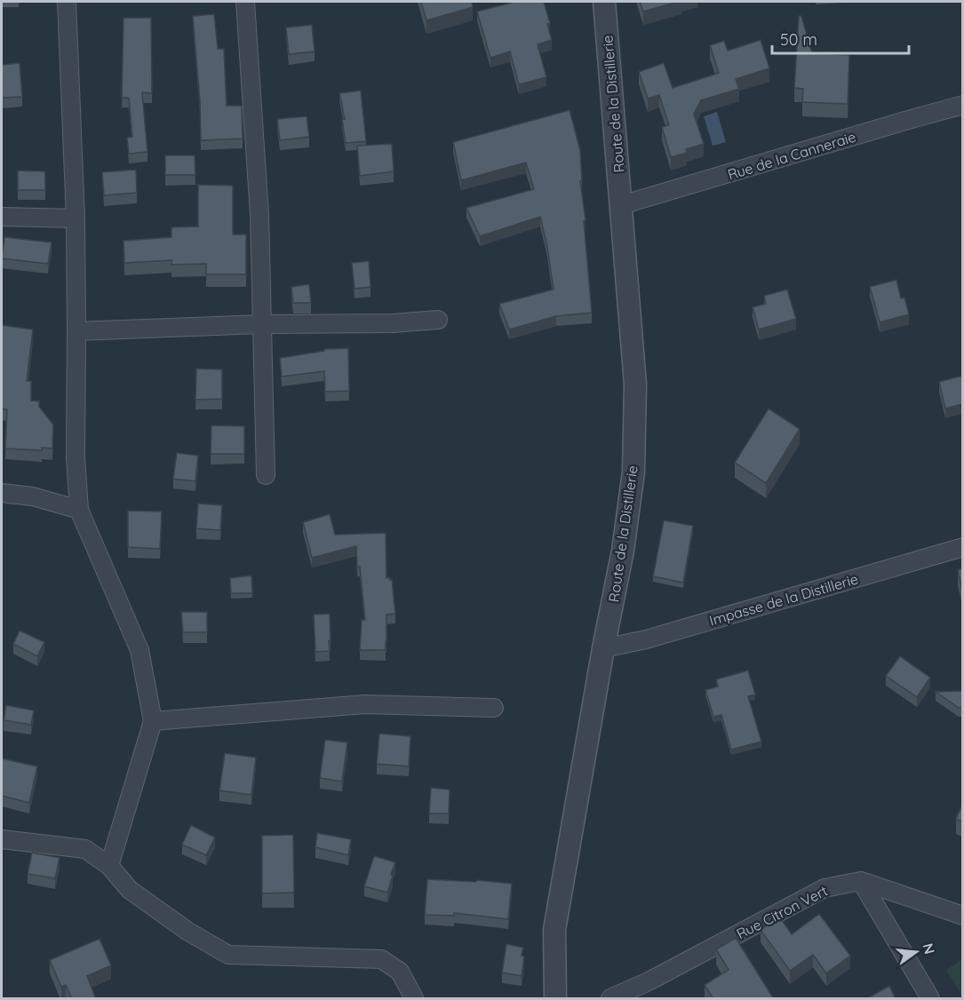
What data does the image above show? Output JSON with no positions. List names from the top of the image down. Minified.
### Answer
{"streets":{"street":["Route de la Distillerie","Rue de la Canneraie","Impasse de la Distillerie","Rue Citron Vert"]},"crossings":[["Route de la Distillerie","Rue de la Canneraie"],["Route de la Distillerie","Impasse de la Distillerie"]],"scale_bar":"50 m","north":"right"}
